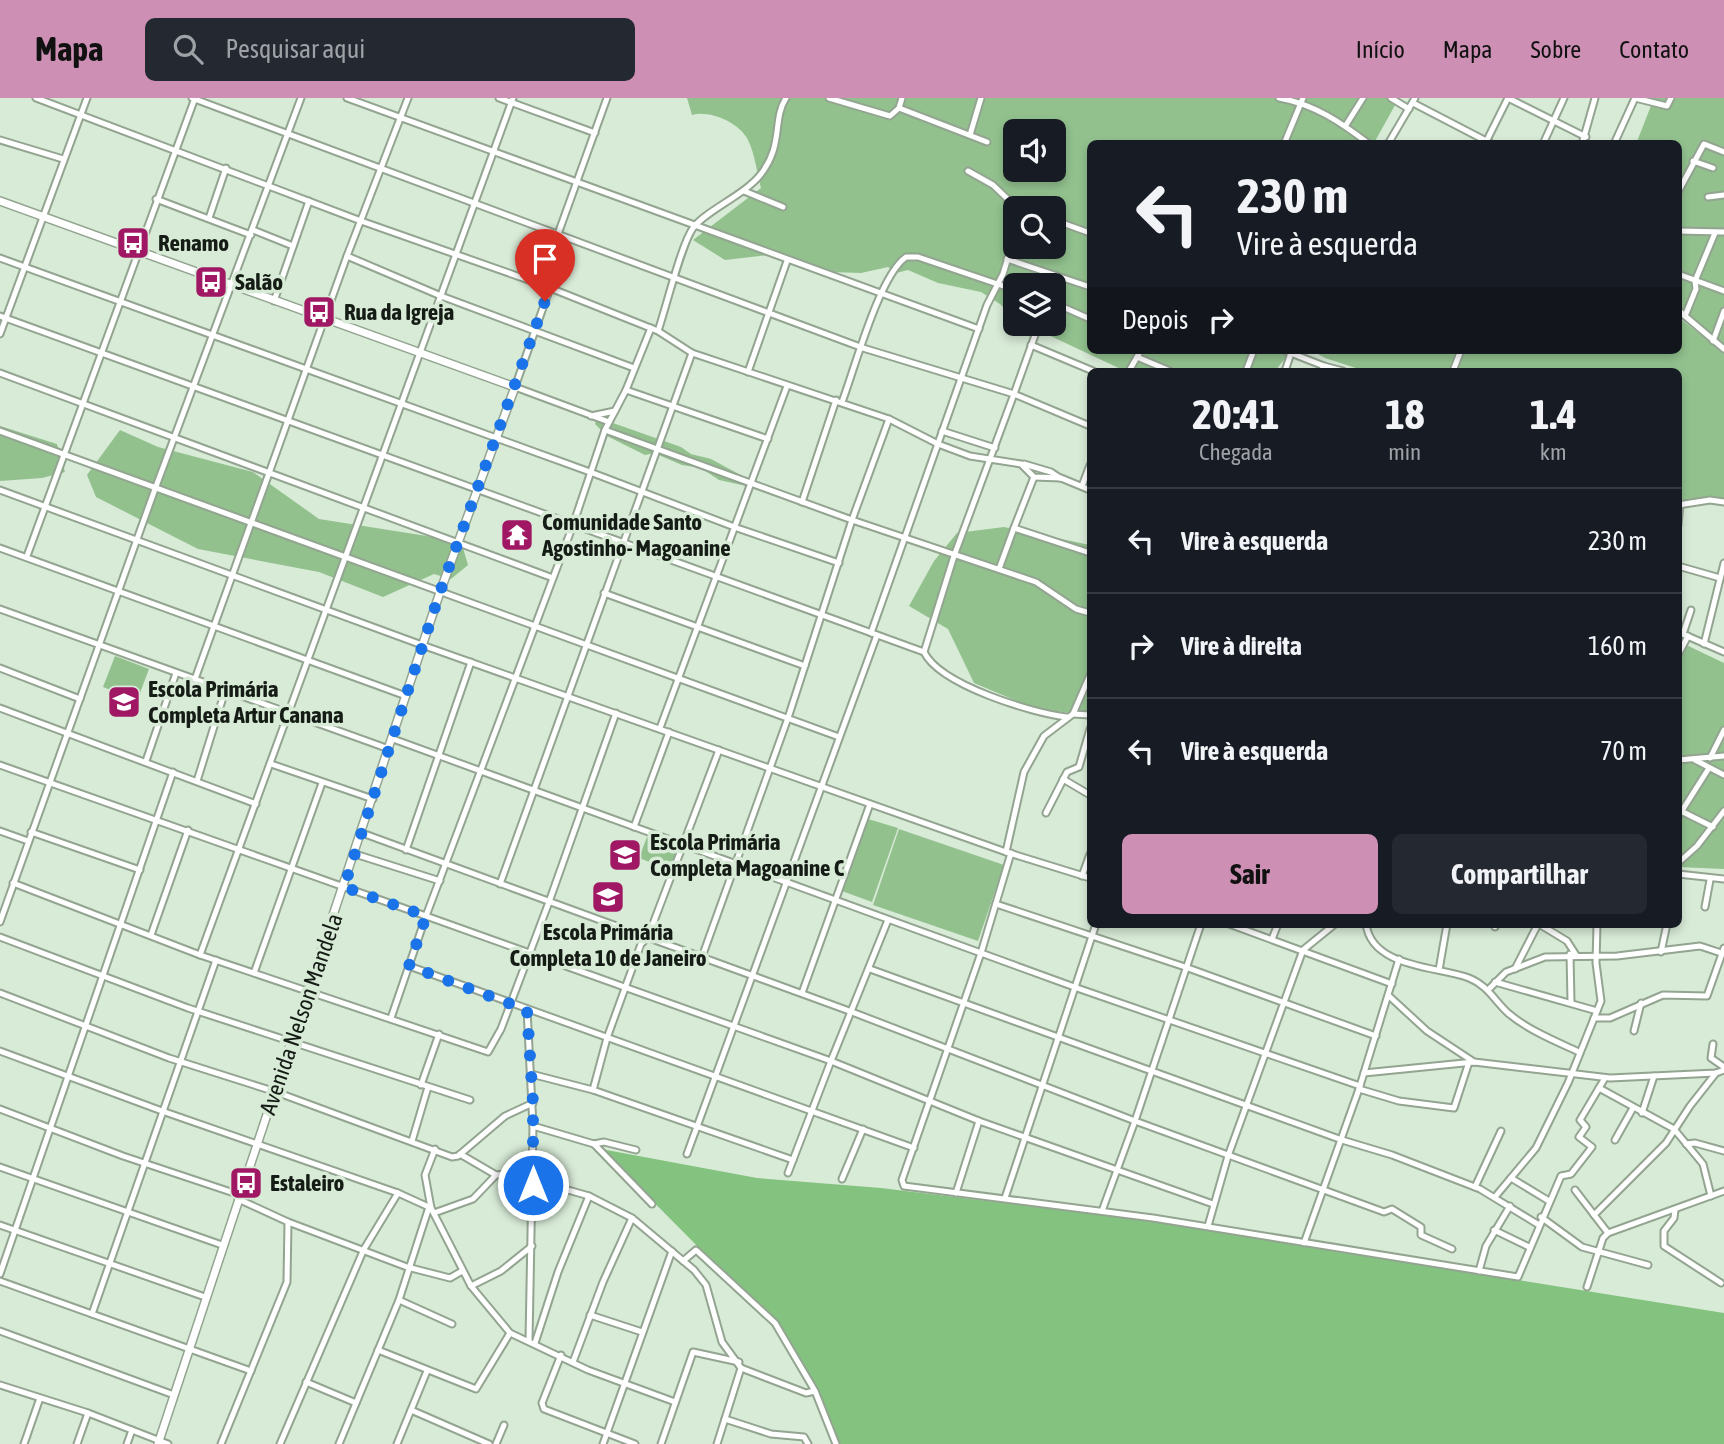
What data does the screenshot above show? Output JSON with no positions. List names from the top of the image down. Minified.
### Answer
{"streets":{"street":["Avenida Nelson Mandela"]},"places":{"bus stop":["Renamo","Salão","Rua da Igreja","Estaleiro"],"temple":["Comunidade Santo Agostinho- Magoanine"],"school or university":["Escola Primária Completa Artur Canana","Escola Primária Completa Magoanine C","Escola Primária Completa 10 de Janeiro"]},"page":{"header":"Mapa","search":"Pesquisar aqui","nav":["Início","Mapa","Sobre","Contato"],"turn":["230 m","Vire à esquerda"],"then":"Depois","eta":["20:41","Chegada","18","min","1.4","km"],"list":[{"name":"Vire à esquerda","value":"230 m"},{"name":"Vire à direita","value":"160 m"},{"name":"Vire à esquerda","value":"70 m"}],"buttons":["Sair","Compartilhar"]}}
